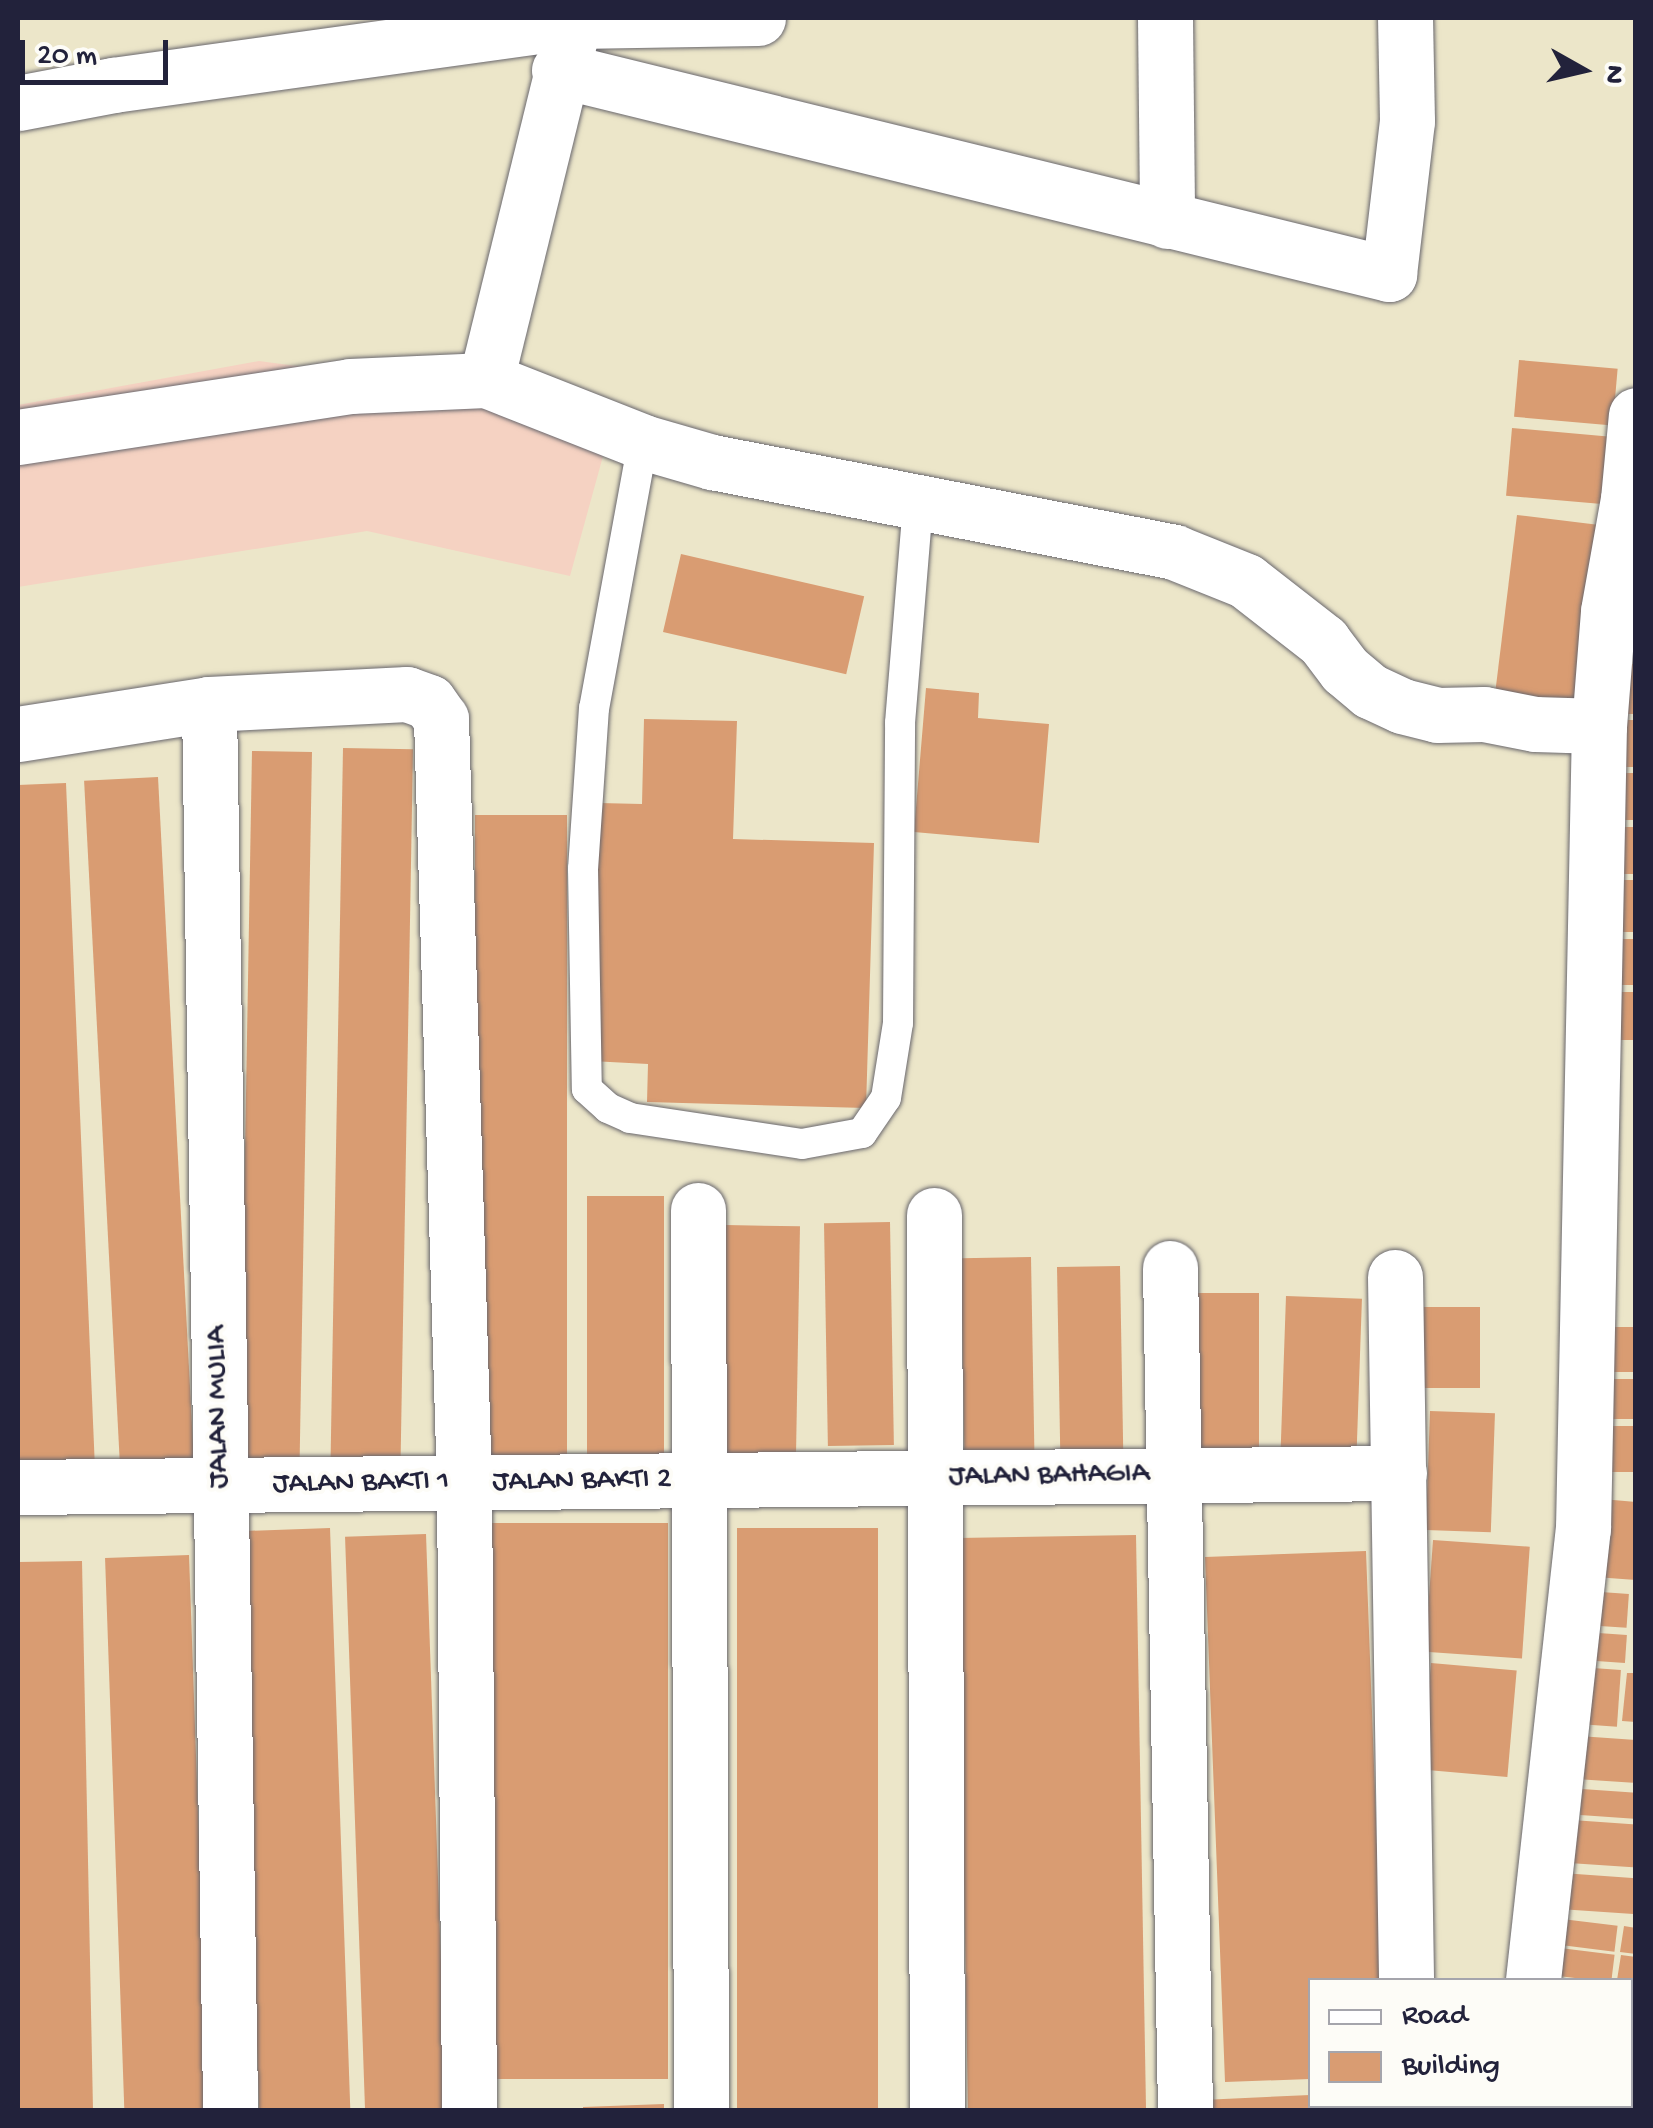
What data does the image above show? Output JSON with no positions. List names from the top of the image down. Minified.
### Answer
{"streets":{"street":["JALAN MULIA","JALAN BAHAGIA","JALAN BAKTI 2","JALAN BAKTI 1"]},"crossings":[["JALAN MULIA","JALAN BAKTI 1"],["JALAN BAHAGIA","JALAN BAKTI 2"],["JALAN BAKTI 2","JALAN BAKTI 1"]],"legend":["Road","Building"],"scale_bar":"20 m","north":"right"}
